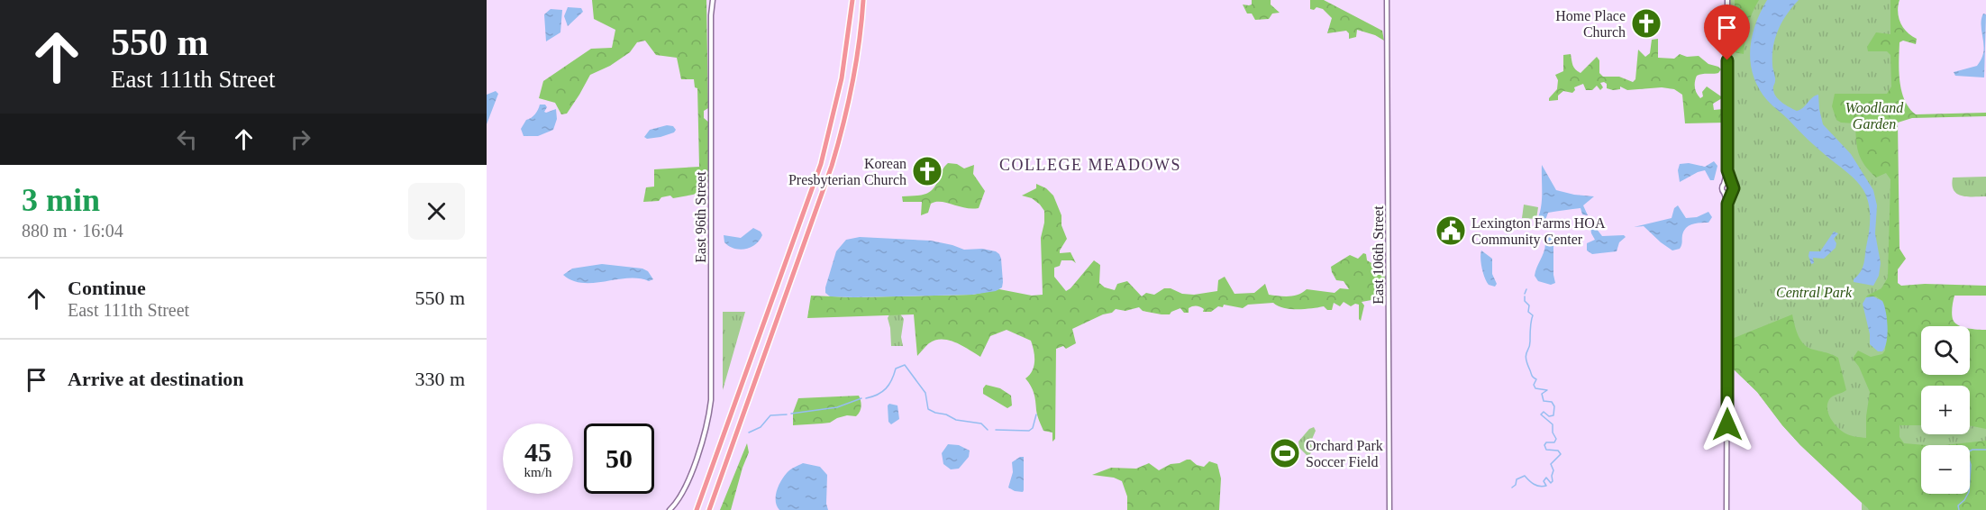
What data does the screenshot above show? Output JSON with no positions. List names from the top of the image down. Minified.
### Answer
{"streets":{"street":["East 96th Street","East 106th Street"]},"districts":["COLLEGE MEADOWS"],"parks":["Woodland Garden","Central Park"],"places":{"church":["Home Place Church","Korean Presbyterian Church"],"public building":["Lexington Farms HOA Community Center"],"sports":["Orchard Park Soccer Field"]},"page":{"turn":["550 m","East 111th Street"],"heading":["3 min","880 m · 16:04"],"list":[{"name":"Continue","note":"East 111th Street","value":"550 m"},{"name":"Arrive at destination","value":"330 m"}],"map_buttons":["+","−"],"speed":"45 km/h","limit":"50"}}
